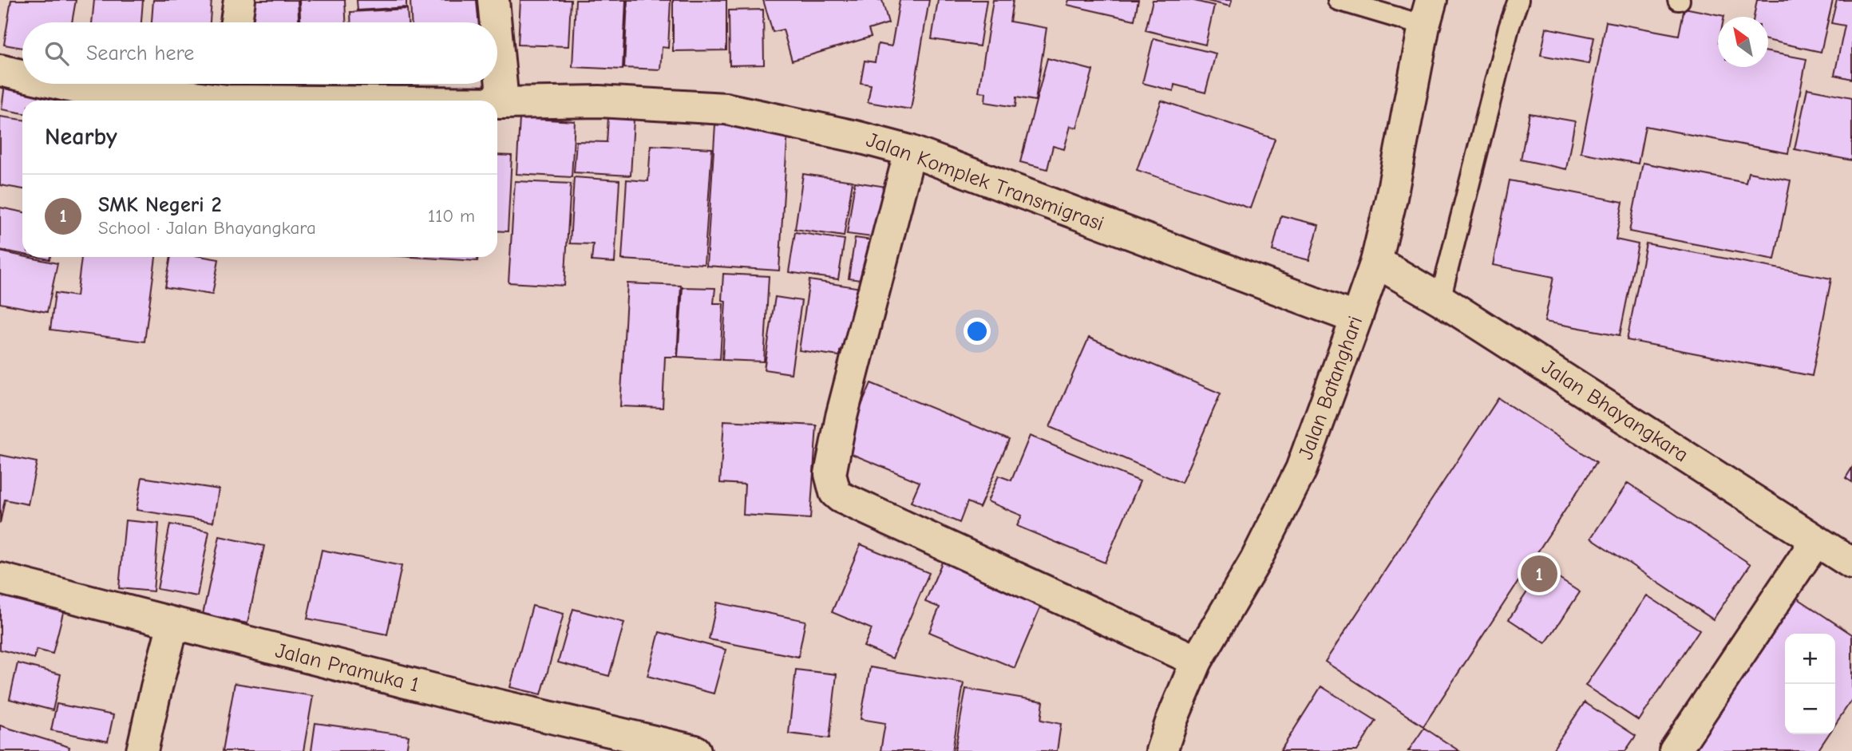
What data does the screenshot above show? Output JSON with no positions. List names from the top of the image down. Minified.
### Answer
{"streets":{"street":["Jalan Komplek Transmigrasi","Jalan Batanghari","Jalan Bhayangkara","Jalan Pramuka 1"]},"crossings":[["Jalan Komplek Transmigrasi","Jalan Batanghari"],["Jalan Batanghari","Jalan Bhayangkara"]],"north":"top left","page":{"search":"Search here","heading":"Nearby","list":[{"mark":"1","name":"SMK Negeri 2","note":"School · Jalan Bhayangkara","value":"110 m"}],"pins":"1","map_buttons":["+","−"]}}
